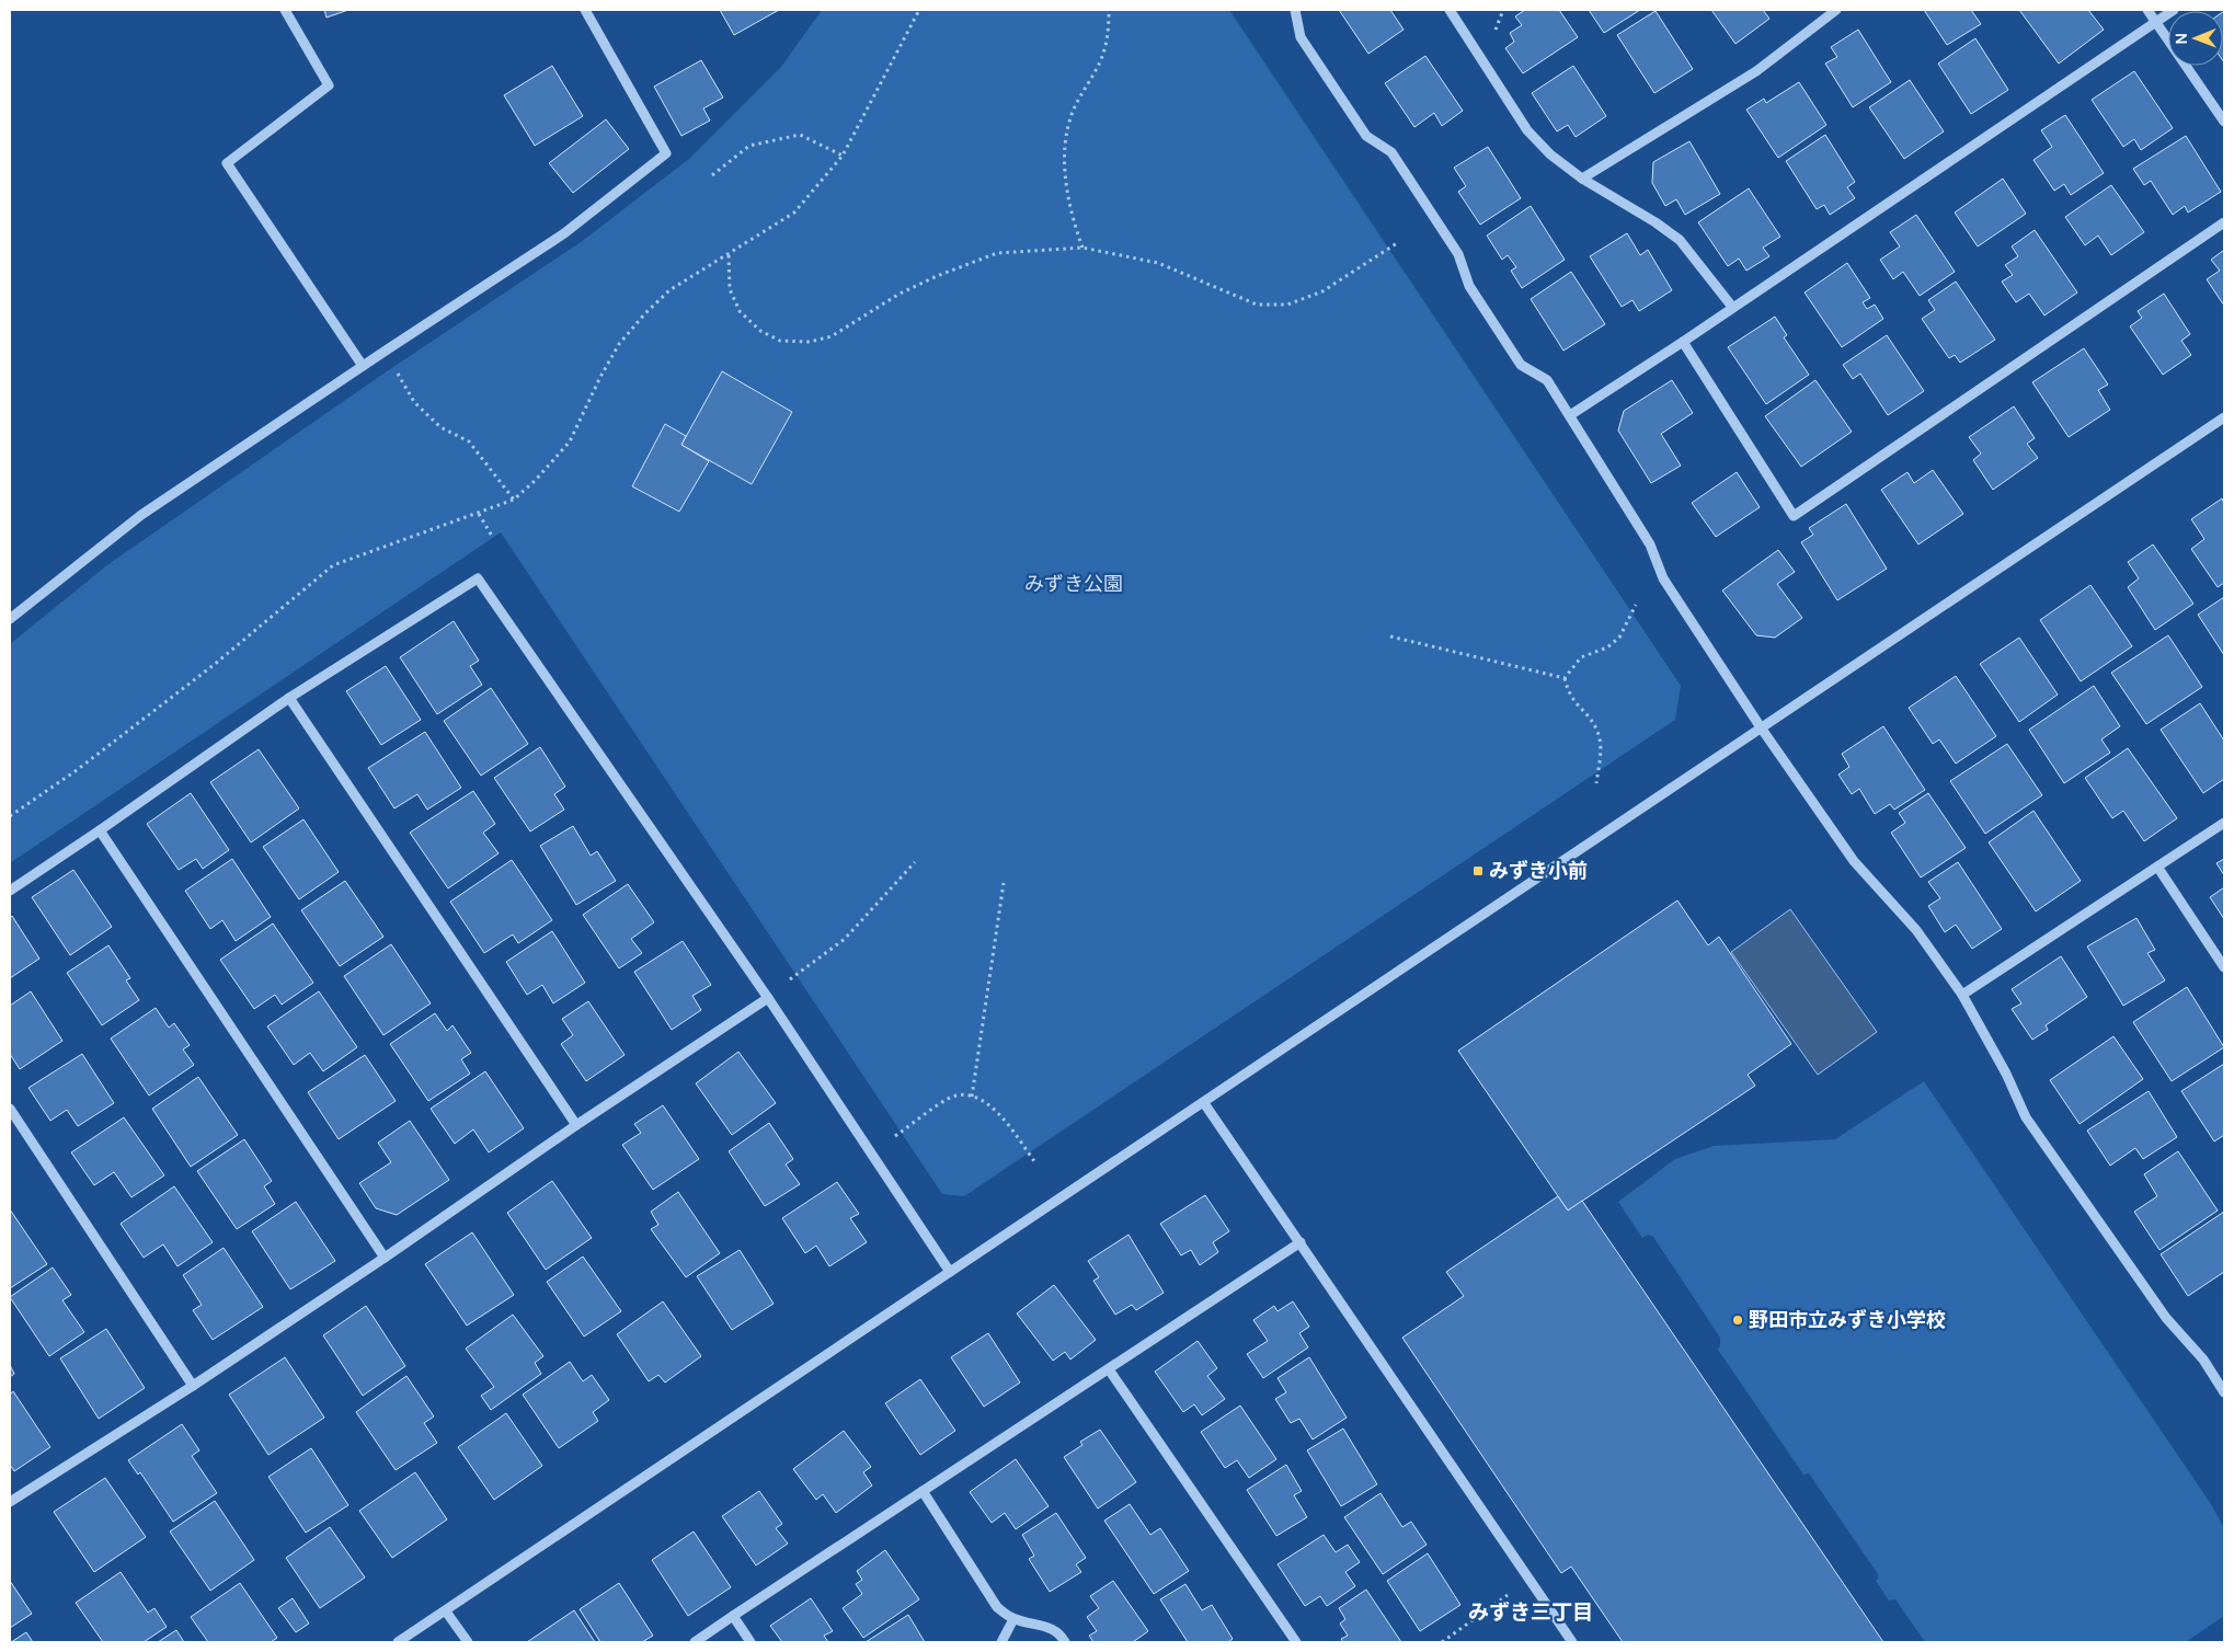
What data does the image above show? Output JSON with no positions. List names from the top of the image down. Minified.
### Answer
{"districts":["みずき三丁目"],"parks":["みずき公園"],"places":{"transit":["みずき小前"],"other":["野田市立みずき小学校"]},"north":"left"}
